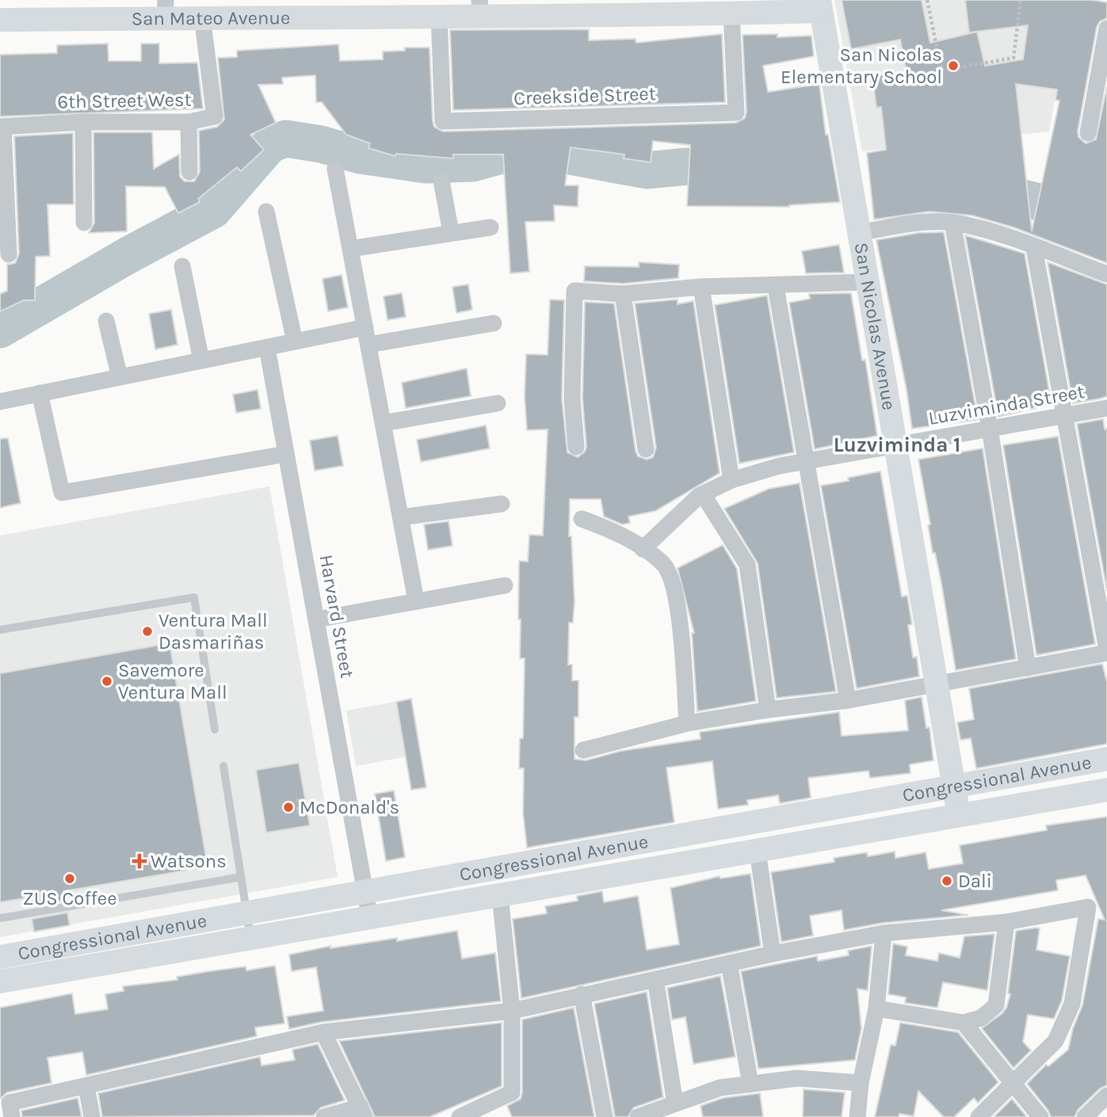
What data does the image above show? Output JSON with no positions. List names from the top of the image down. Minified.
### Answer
{"streets":{"main road":["San Mateo Avenue","San Nicolas Avenue","Congressional Avenue"],"street":["Creekside Street","6th Street West","Luzviminda Street","Harvard Street"]},"crossings":[["San Mateo Avenue","Creekside Street"],["San Mateo Avenue","6th Street West"],["San Mateo Avenue","San Nicolas Avenue"],["San Nicolas Avenue","Luzviminda Street"],["San Nicolas Avenue","Congressional Avenue"],["Harvard Street","Congressional Avenue"]],"districts":["Luzviminda 1"],"places":{"other":["San Nicolas Elementary School","Ventura Mall Dasmariñas","Savemore Ventura Mall","McDonald's","ZUS Coffee","Dali"],"health":["Watsons"]}}
